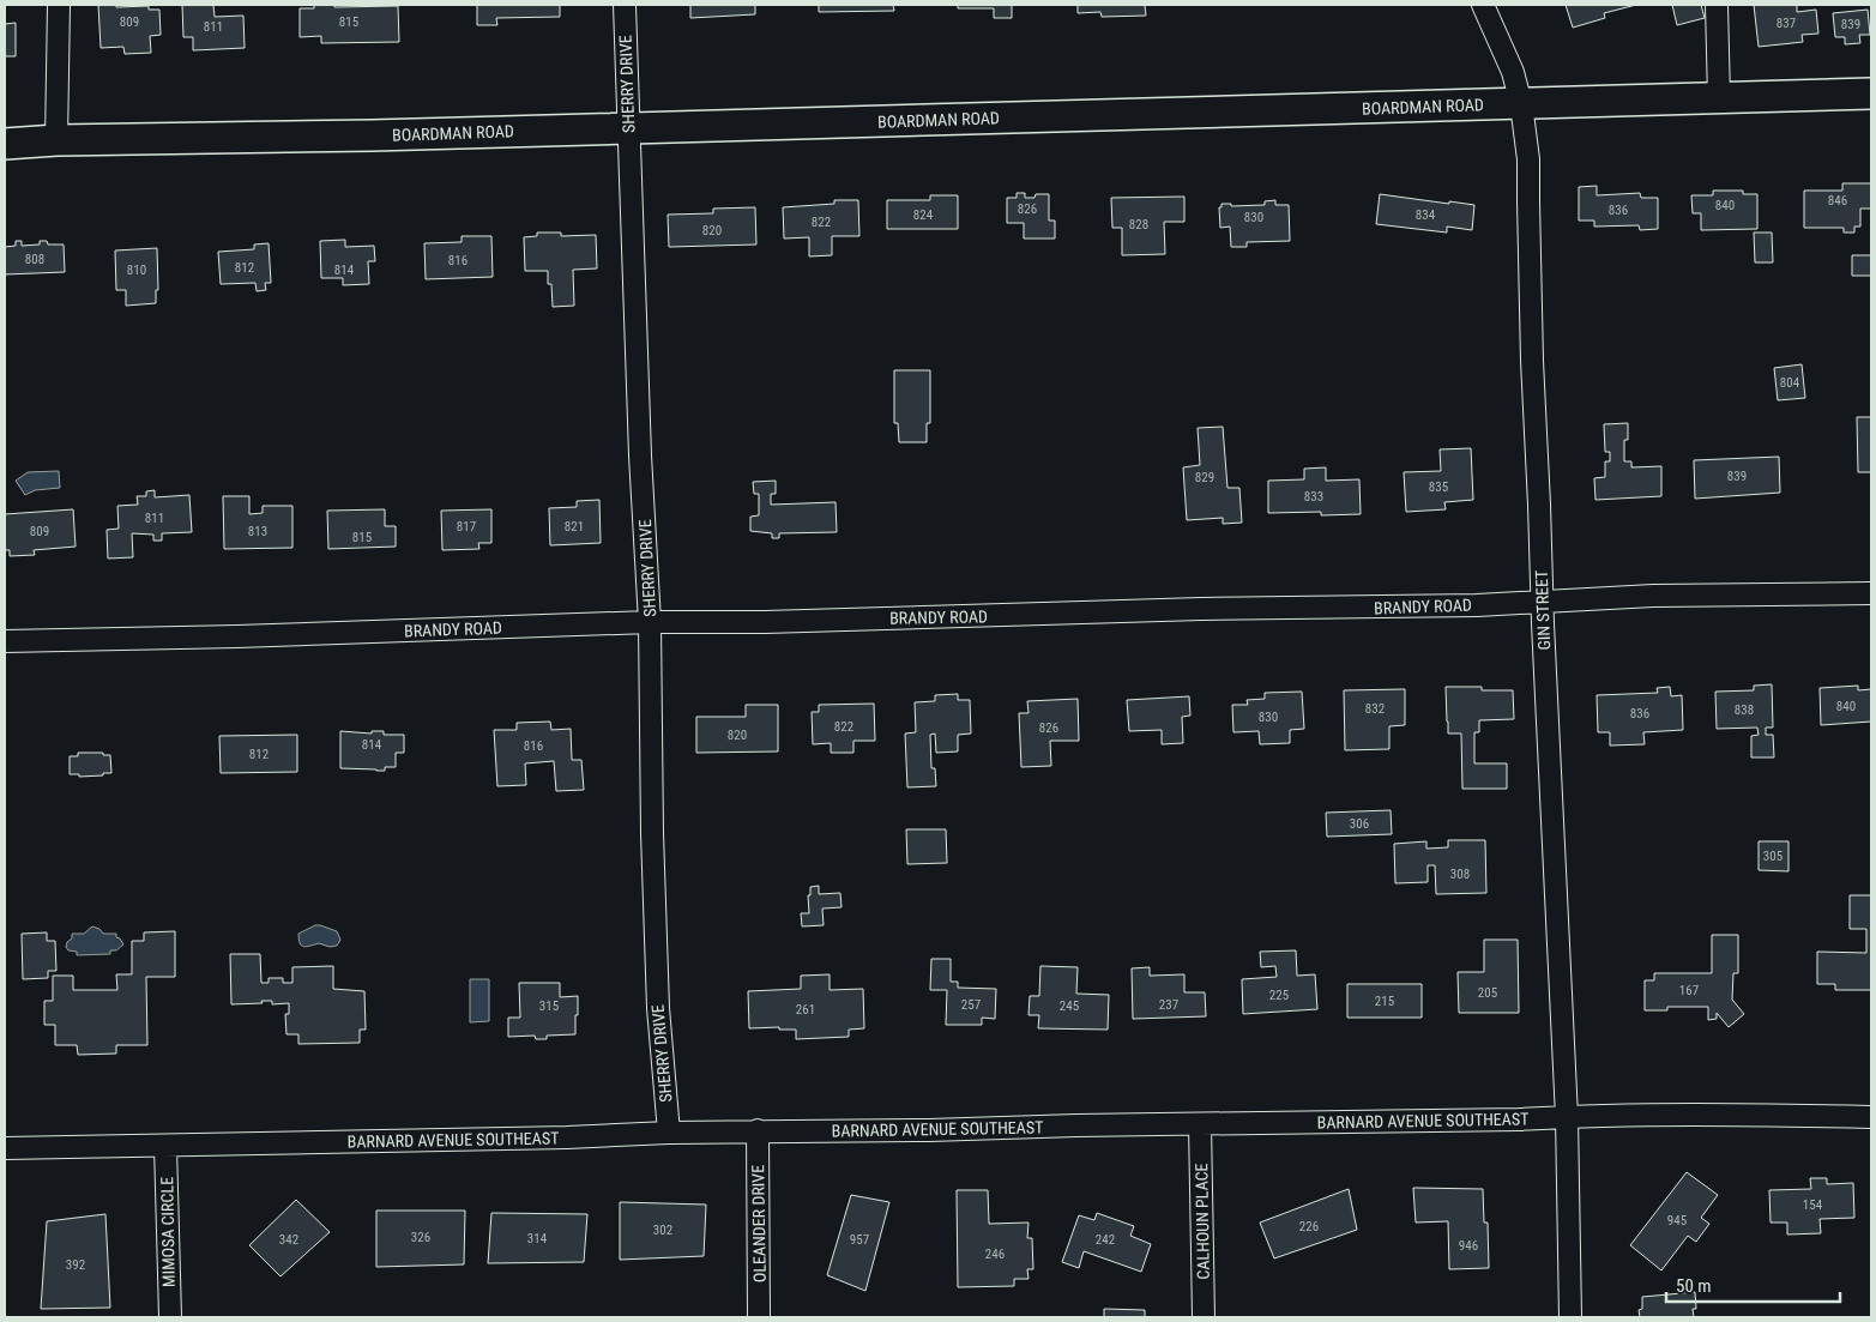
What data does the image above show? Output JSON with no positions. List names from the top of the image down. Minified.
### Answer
{"streets":{"street":["SHERRY DRIVE","BOARDMAN ROAD","BRANDY ROAD","GIN STREET","BARNARD AVENUE SOUTHEAST","CALHOUN PLACE","OLEANDER DRIVE","MIMOSA CIRCLE"]},"crossings":[["SHERRY DRIVE","BOARDMAN ROAD"],["SHERRY DRIVE","BRANDY ROAD"],["SHERRY DRIVE","BARNARD AVENUE SOUTHEAST"],["BOARDMAN ROAD","GIN STREET"],["BRANDY ROAD","GIN STREET"],["GIN STREET","BARNARD AVENUE SOUTHEAST"],["BARNARD AVENUE SOUTHEAST","CALHOUN PLACE"],["BARNARD AVENUE SOUTHEAST","OLEANDER DRIVE"],["BARNARD AVENUE SOUTHEAST","MIMOSA CIRCLE"]],"house_numbers":["809","815","837","839","811","846","840","826","836","824","834","830","822","828","820","808","816","812","810","814","804","839","829","835","833","811","817","821","809","813","815","840","832","838","836","830","822","826","820","814","816","812","306","305","308","167","205","225","215","257","237","315","245","261","154","945","226","302","326","314","342","957","242","946","246","392"],"scale_bar":"50 m"}
